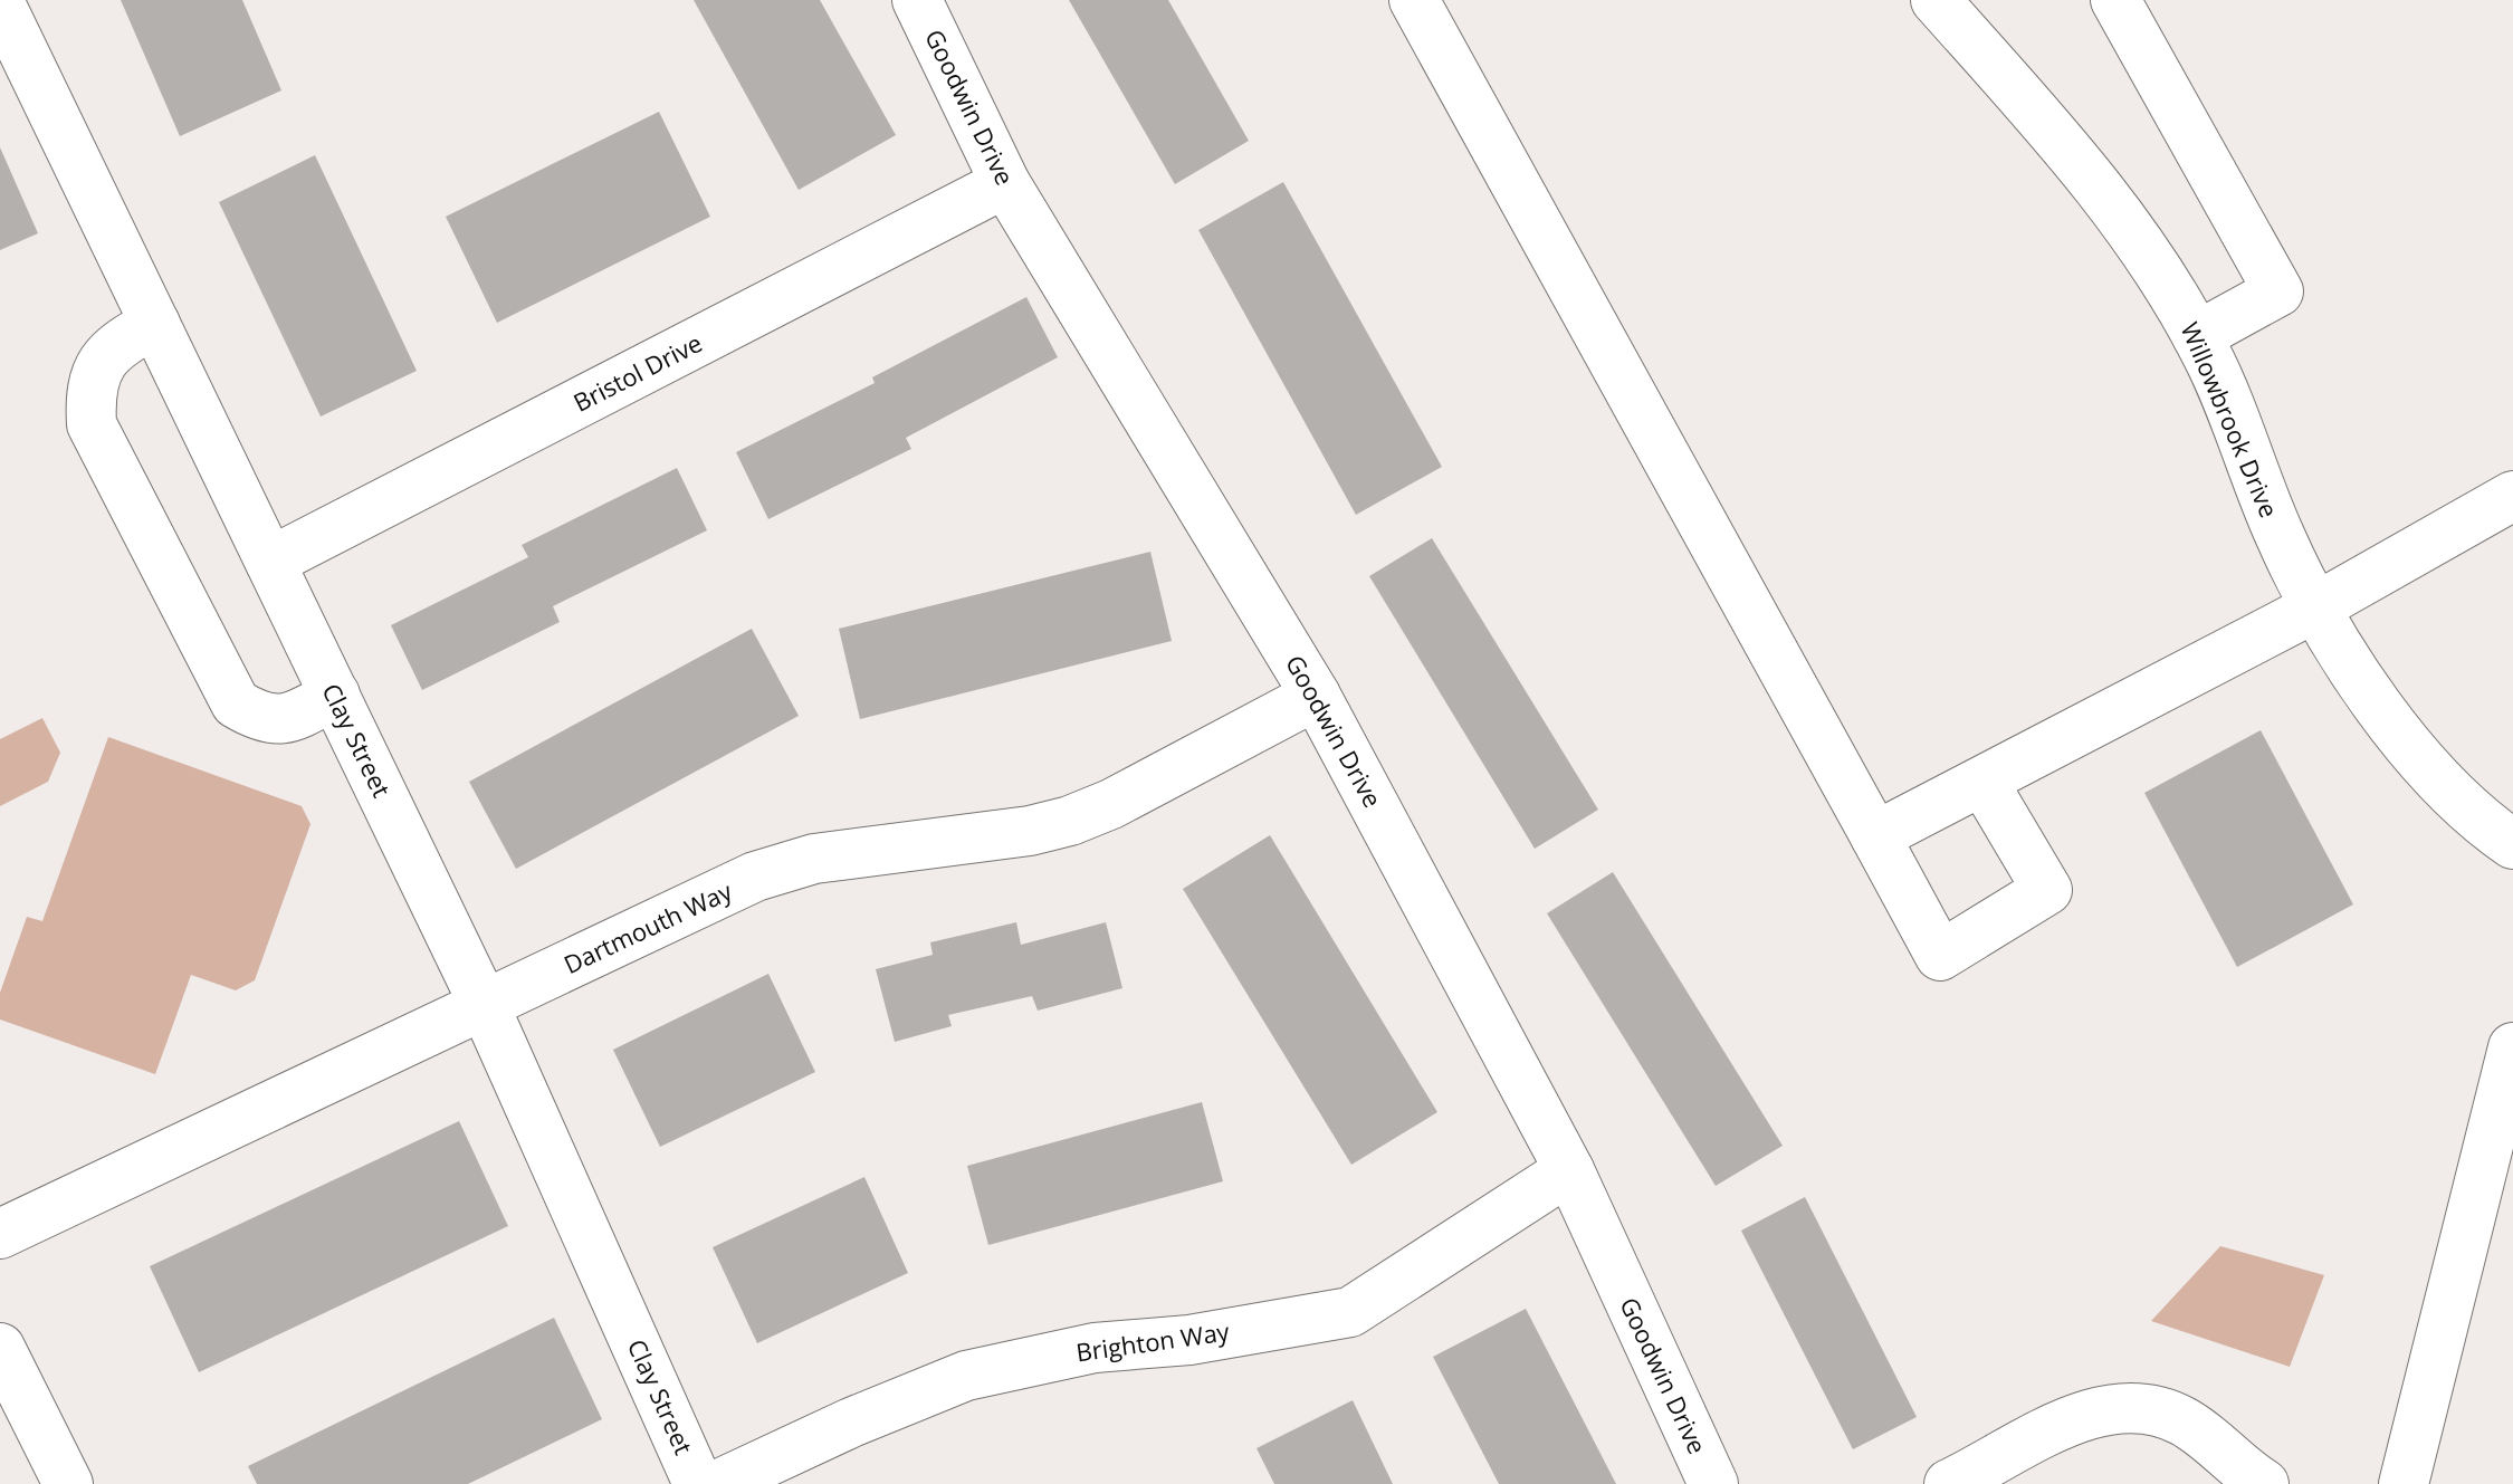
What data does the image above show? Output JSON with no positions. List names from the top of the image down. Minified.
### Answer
{"streets":{"street":["Goodwin Drive","Bristol Drive","Willowbrook Drive","Clay Street","Dartmouth Way","Brighton Way"]},"crossings":[["Goodwin Drive","Bristol Drive"],["Goodwin Drive","Dartmouth Way"],["Goodwin Drive","Brighton Way"],["Bristol Drive","Clay Street"],["Clay Street","Dartmouth Way"]]}
